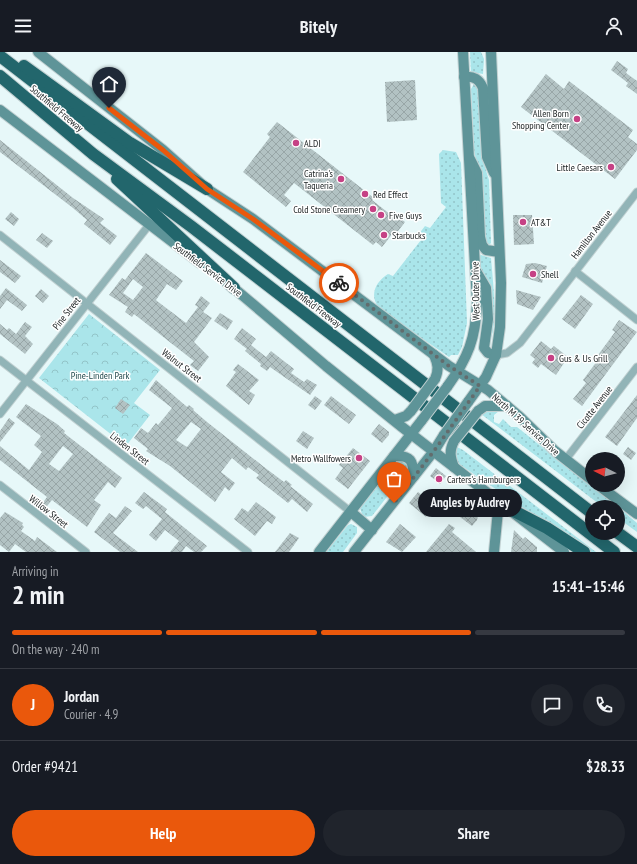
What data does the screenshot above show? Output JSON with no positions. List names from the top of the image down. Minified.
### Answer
{"streets":{"highway":["Southfield Freeway"],"main road":["Southfield Service Drive","West Outer Drive","North M 39 Service Drive"],"street":["Hamilton Avenue","Pine Street","Walnut Street","Cicotte Avenue","Linden Street","Willow Street"]},"crossings":[["Southfield Service Drive","West Outer Drive"],["Southfield Service Drive","Pine Street"],["West Outer Drive","Walnut Street"],["West Outer Drive","North M 39 Service Drive"],["Pine Street","Walnut Street"],["Pine Street","Linden Street"],["Cicotte Avenue","North M 39 Service Drive"]],"parks":["Pine-Linden Park"],"places":["Allen Born Shopping Center","ALDI","Little Caesars","Catrina's Taqueria","Red Effect","Cold Stone Creamery","Five Guys","AT&T","Starbucks","Shell","Gus & Us Grill","Metro Wallfowers","Carters's Hamburgers","Angles by Audrey"],"north":"left","page":{"header":"Bitely","bubble":"Angles by Audrey","heading":["2 min","Arriving in","15:41–15:46"],"panel":["Jordan","Courier · 4.9","Order #9421","$28.33"],"bar":"On the way · 240 m","round":"J","buttons":["Help","Share"]}}
